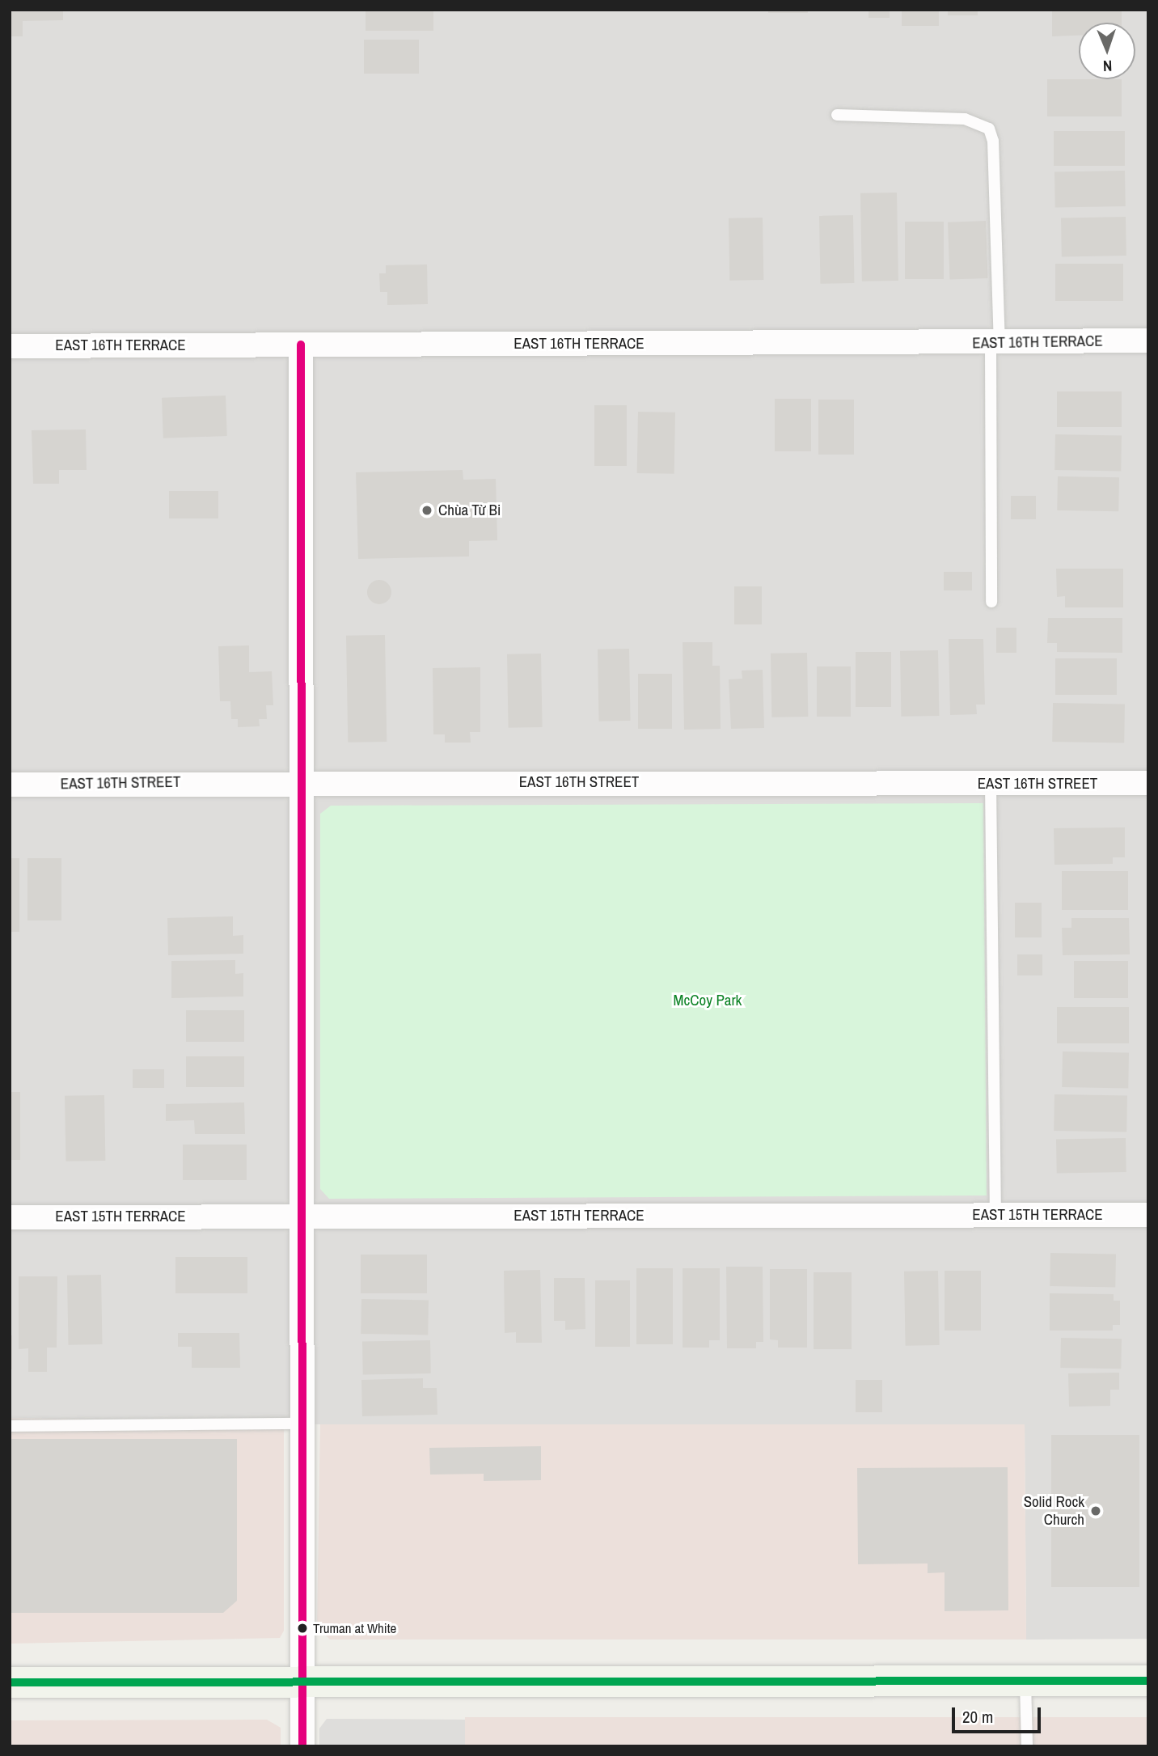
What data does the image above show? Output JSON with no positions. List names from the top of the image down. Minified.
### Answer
{"streets":{"street":["EAST 16TH TERRACE","EAST 16TH STREET","EAST 15TH TERRACE"]},"parks":["McCoy Park"],"places":["Chùa Từ Bi","Solid Rock Church","Truman at White"],"scale_bar":"20 m","north":"bottom"}
